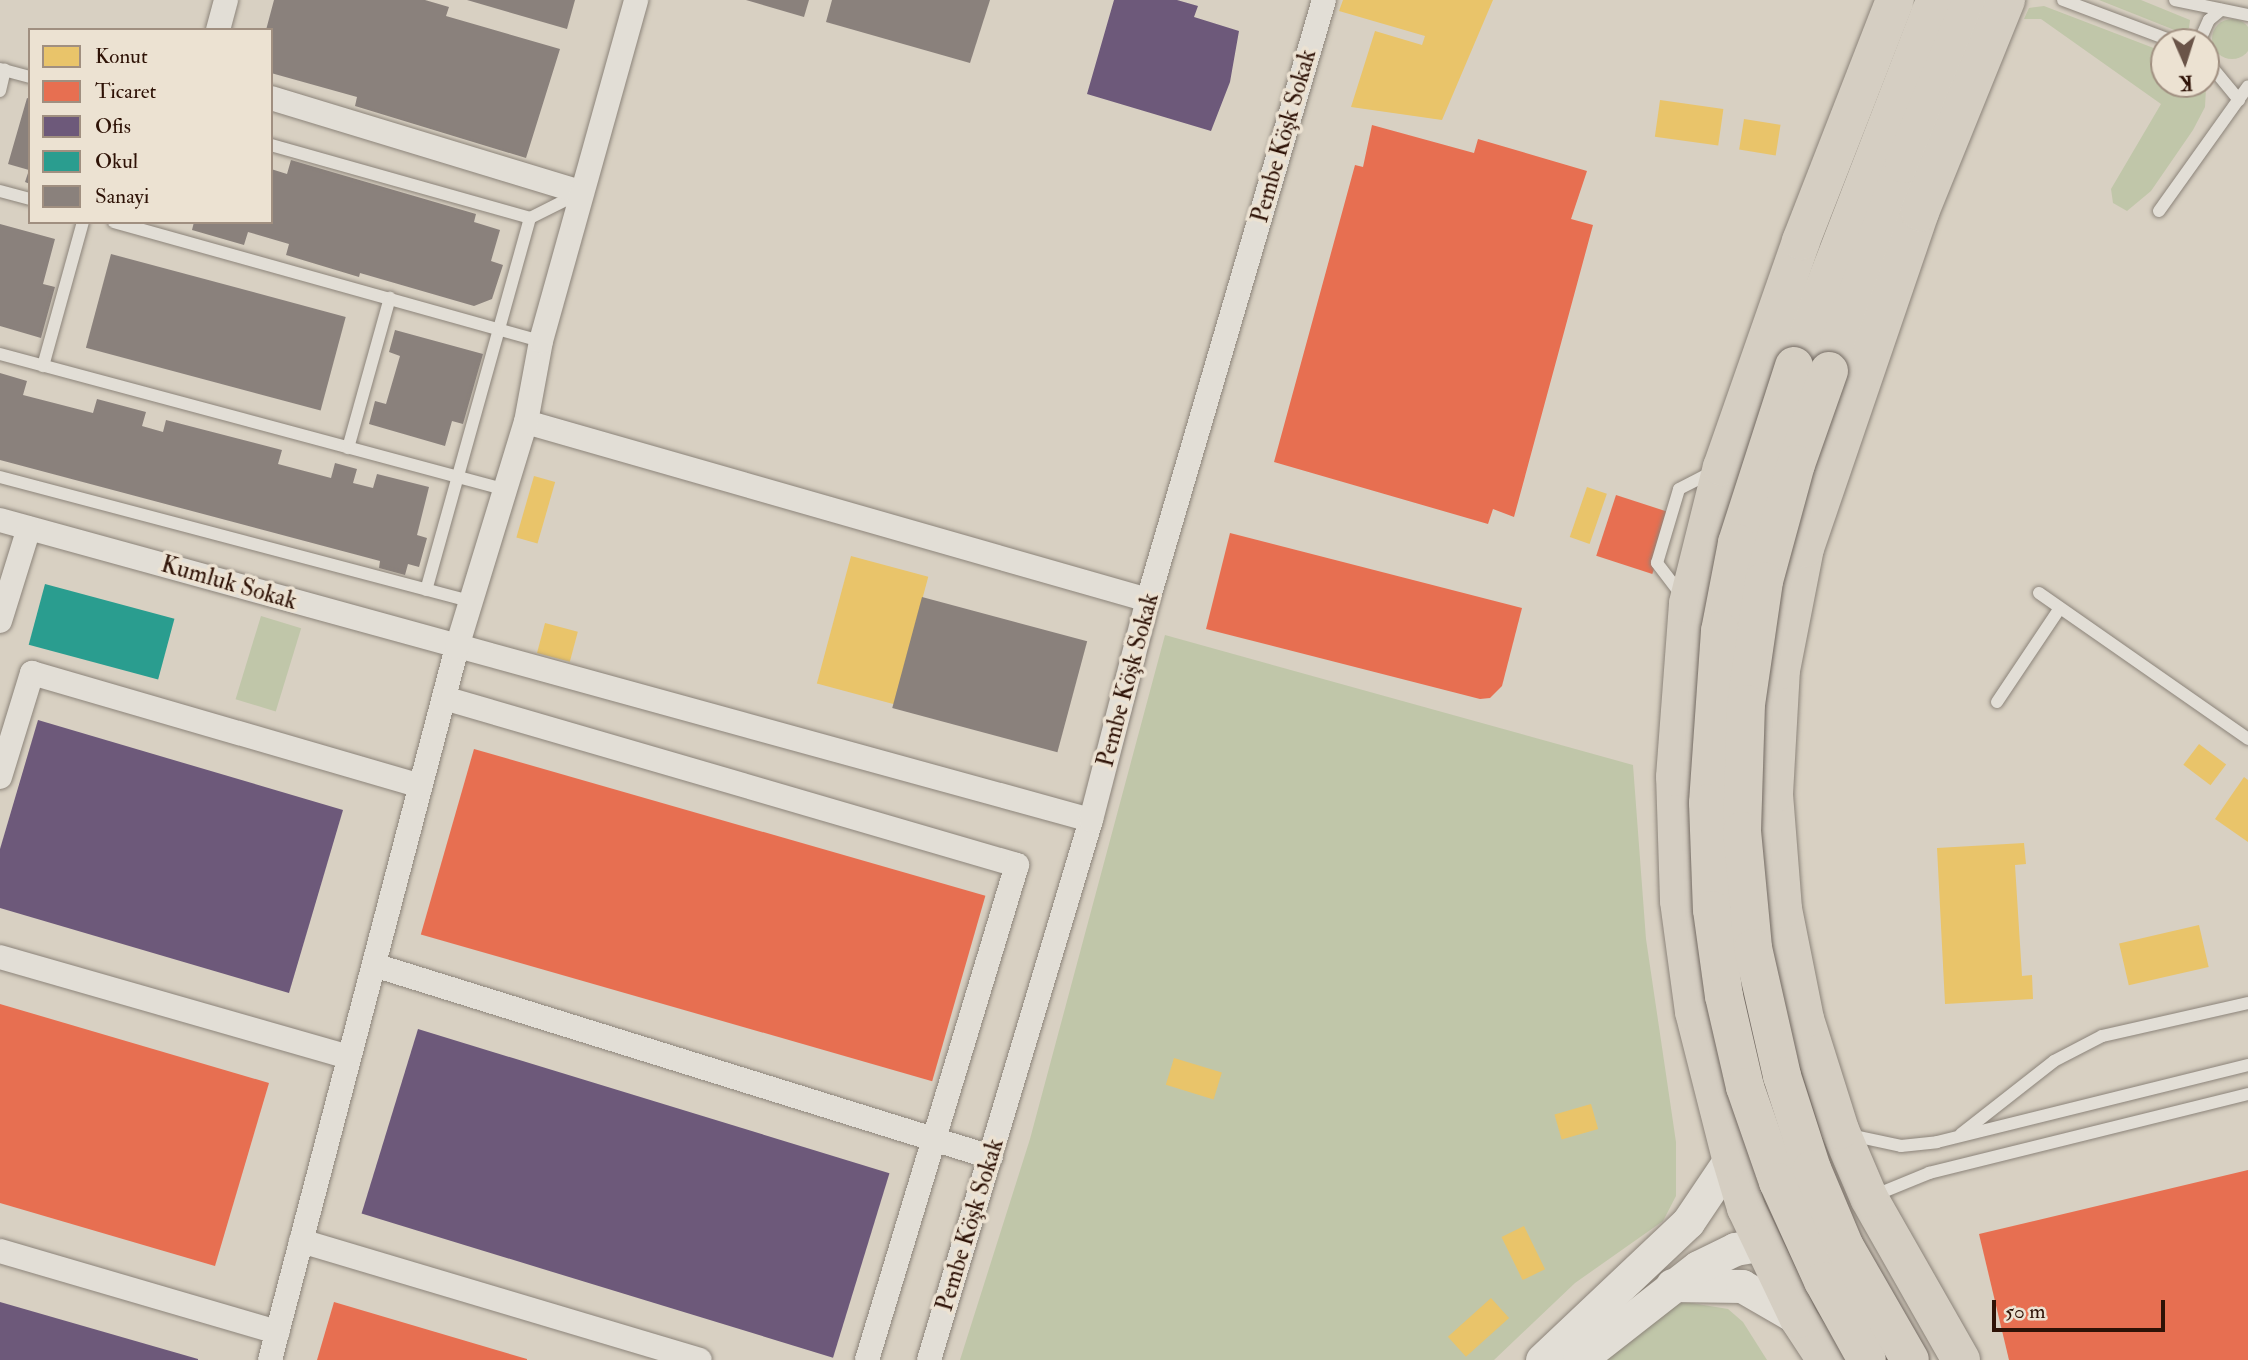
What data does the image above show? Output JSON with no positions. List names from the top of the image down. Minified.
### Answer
{"streets":{"street":["Pembe Köşk Sokak","Kumluk Sokak"]},"crossings":[["Pembe Köşk Sokak","Kumluk Sokak"]],"legend":["Konut","Ticaret","Ofis","Okul","Sanayi"],"scale_bar":"50 m","north":"bottom"}
